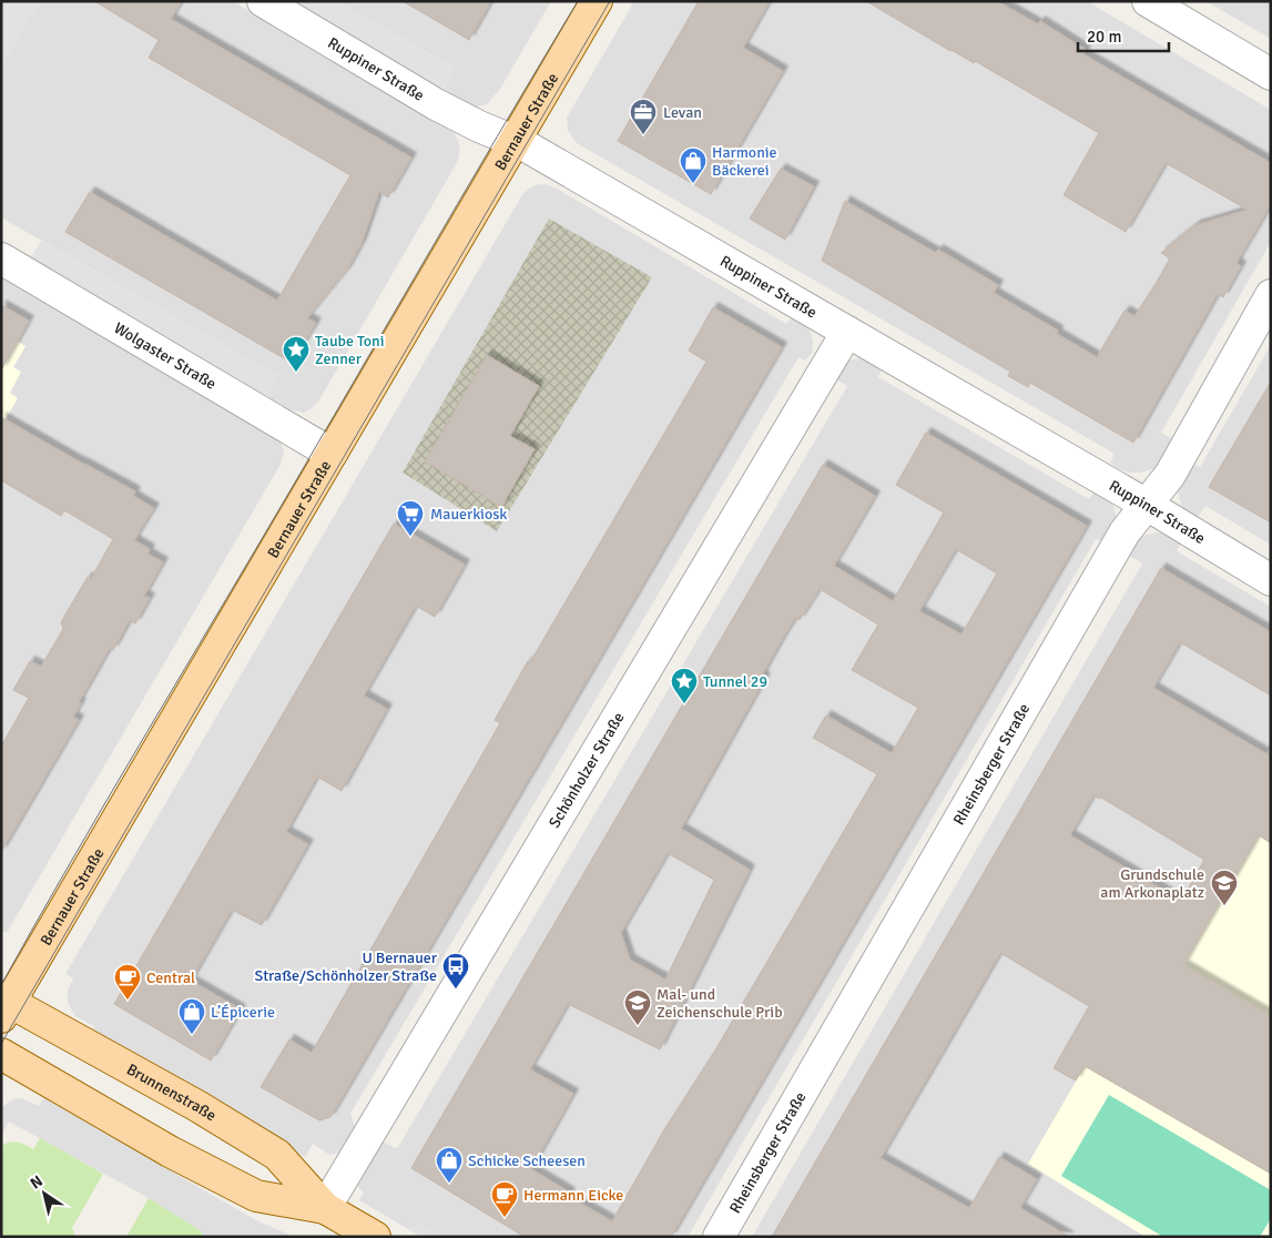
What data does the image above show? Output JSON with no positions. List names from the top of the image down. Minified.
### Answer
{"streets":{"main road":["Bernauer Straße","Brunnenstraße"],"street":["Ruppiner Straße","Wolgaster Straße","Rheinsberger Straße","Schönholzer Straße"]},"crossings":[["Ruppiner Straße","Bernauer Straße"],["Ruppiner Straße","Rheinsberger Straße"],["Ruppiner Straße","Schönholzer Straße"],["Bernauer Straße","Wolgaster Straße"],["Bernauer Straße","Brunnenstraße"],["Schönholzer Straße","Brunnenstraße"]],"places":{"office":["Levan"],"shop":["Harmonie Bäckerei","L’Épicerie","Schicke Scheesen"],"place":["Taube Toni Zenner","Tunnel 29"],"supermarket":["Mauerkiosk"],"school or university":["Grundschule am Arkonaplatz","Mal- und Zeichenschule Prib"],"bus stop":["U Bernauer Straße/Schönholzer Straße"],"cafe":["Central","Hermann Eicke"]},"scale_bar":"20 m","north":"top left"}
